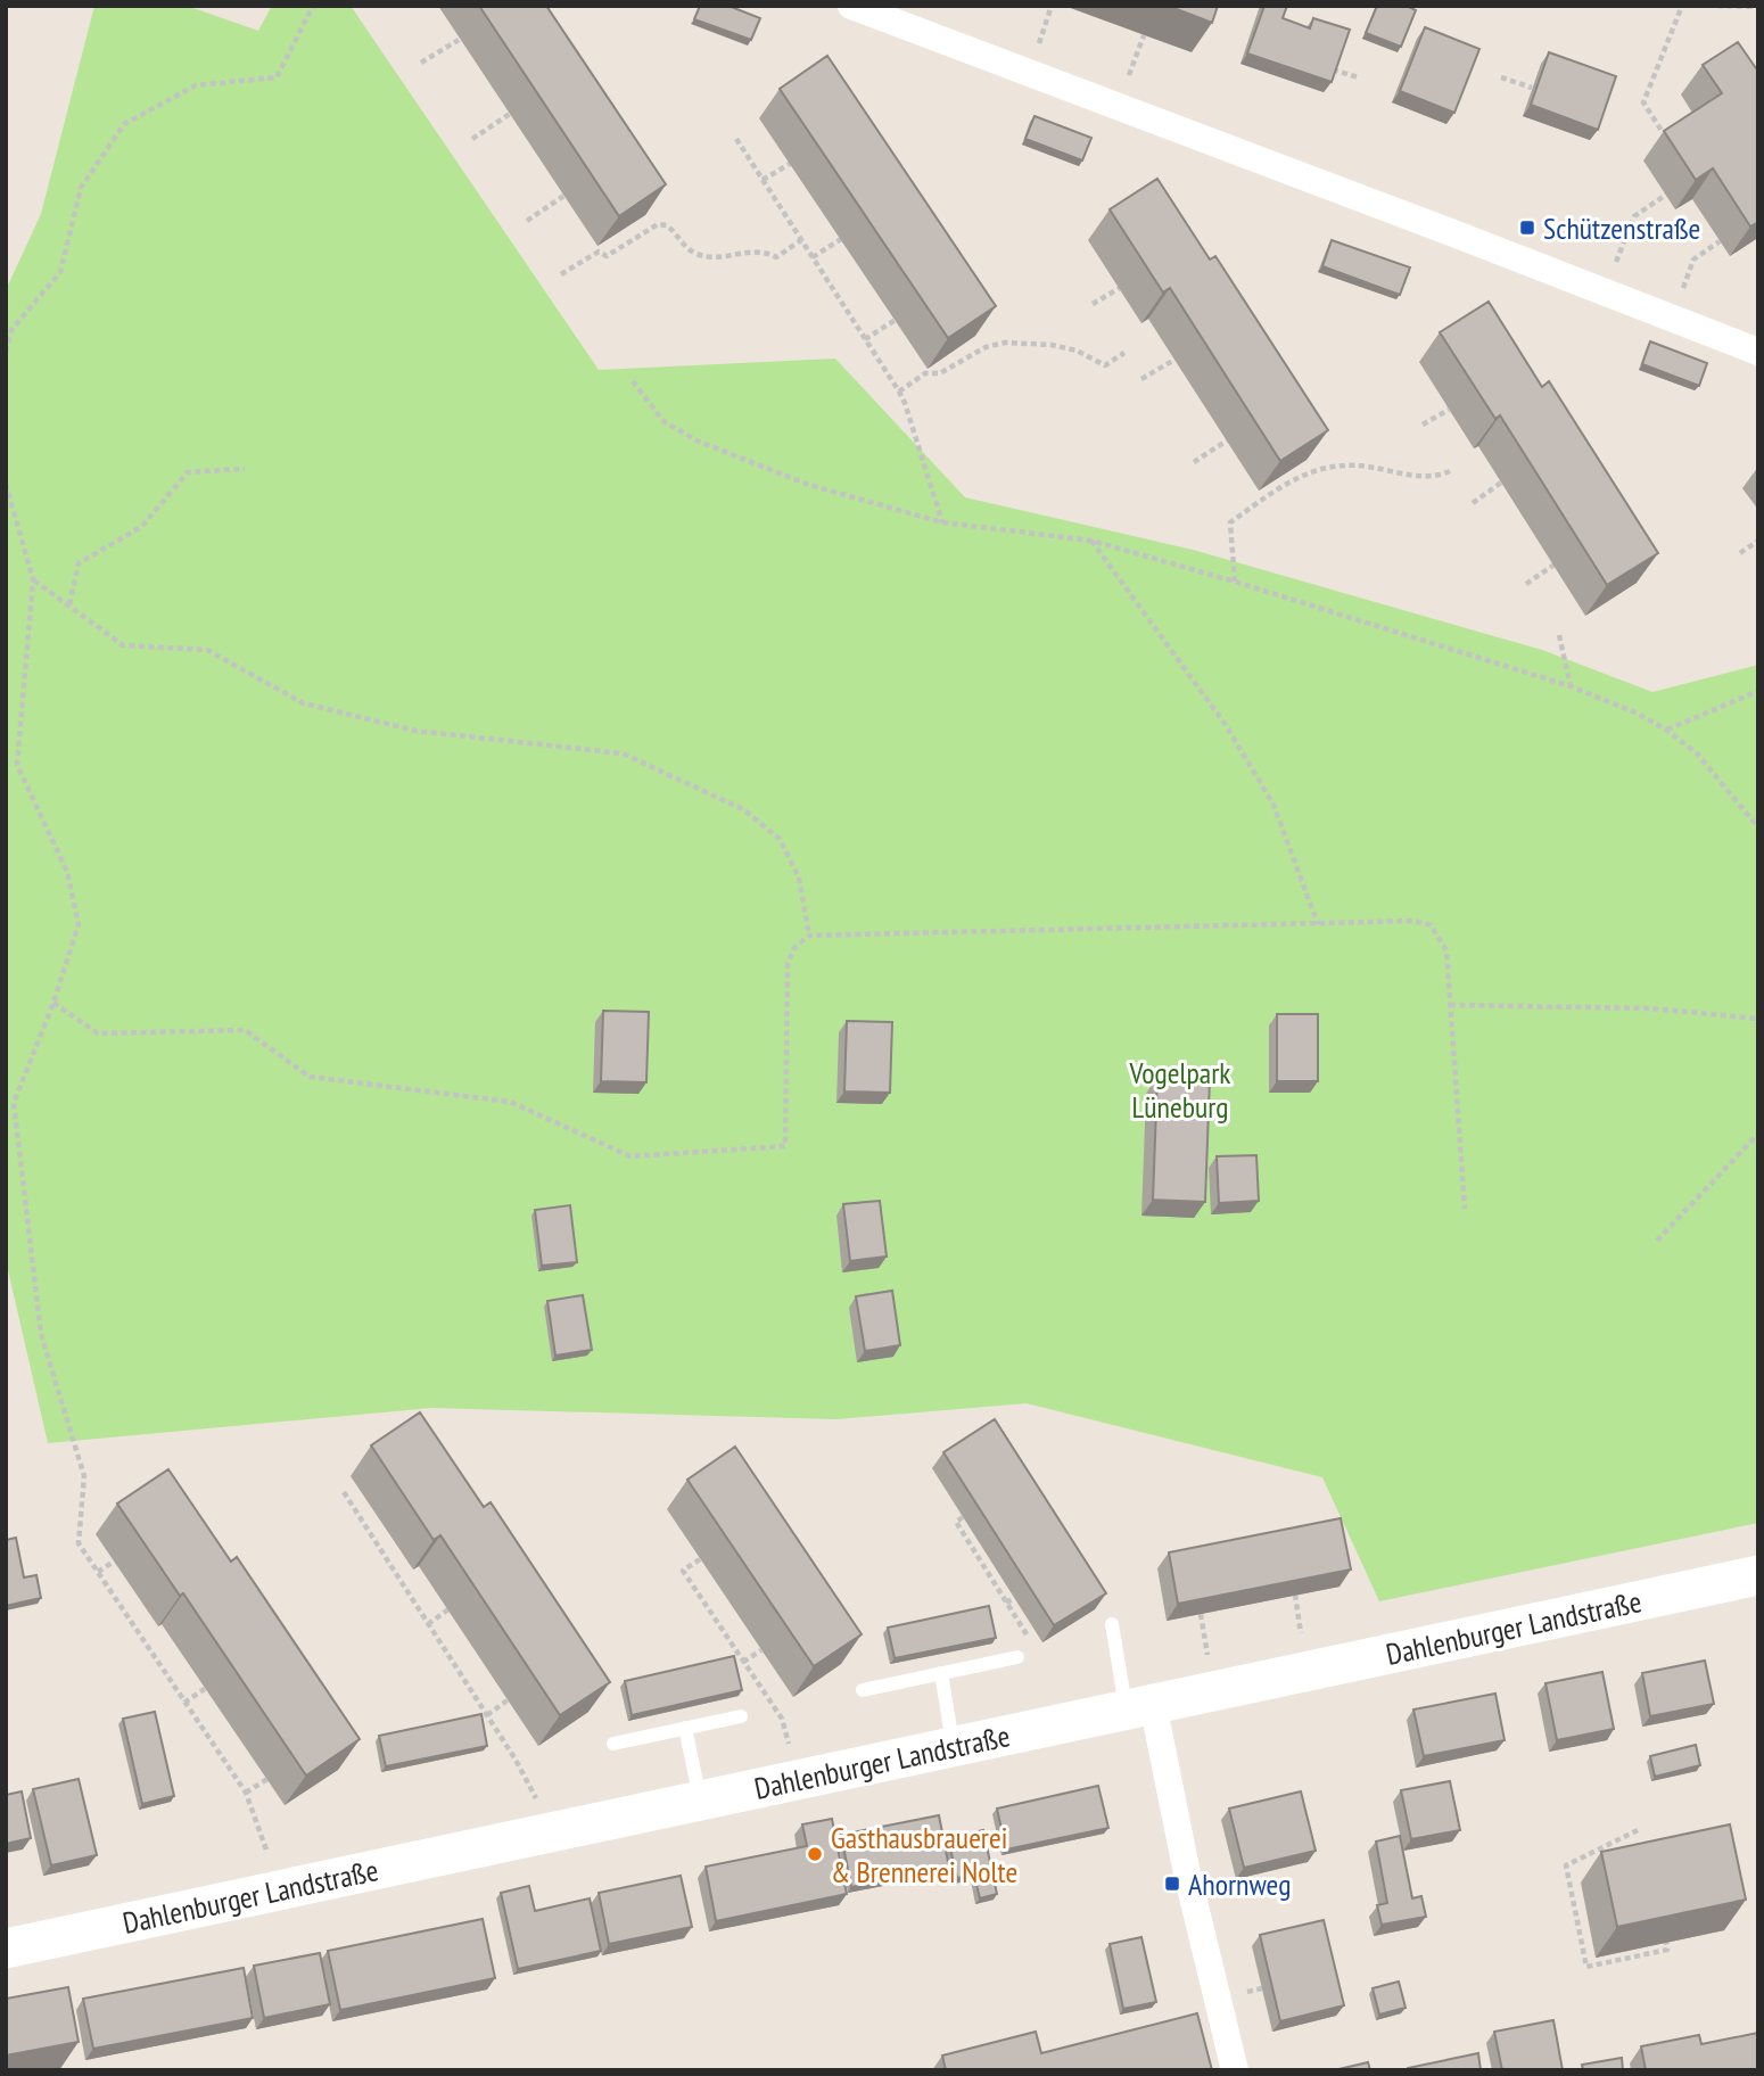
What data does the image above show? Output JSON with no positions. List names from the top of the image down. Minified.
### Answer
{"streets":{"main road":["Dahlenburger Landstraße"]},"parks":["Vogelpark Lüneburg"],"places":{"transit":["Schützenstraße","Ahornweg"],"other":["Gasthausbrauerei & Brennerei Nolte"]}}
